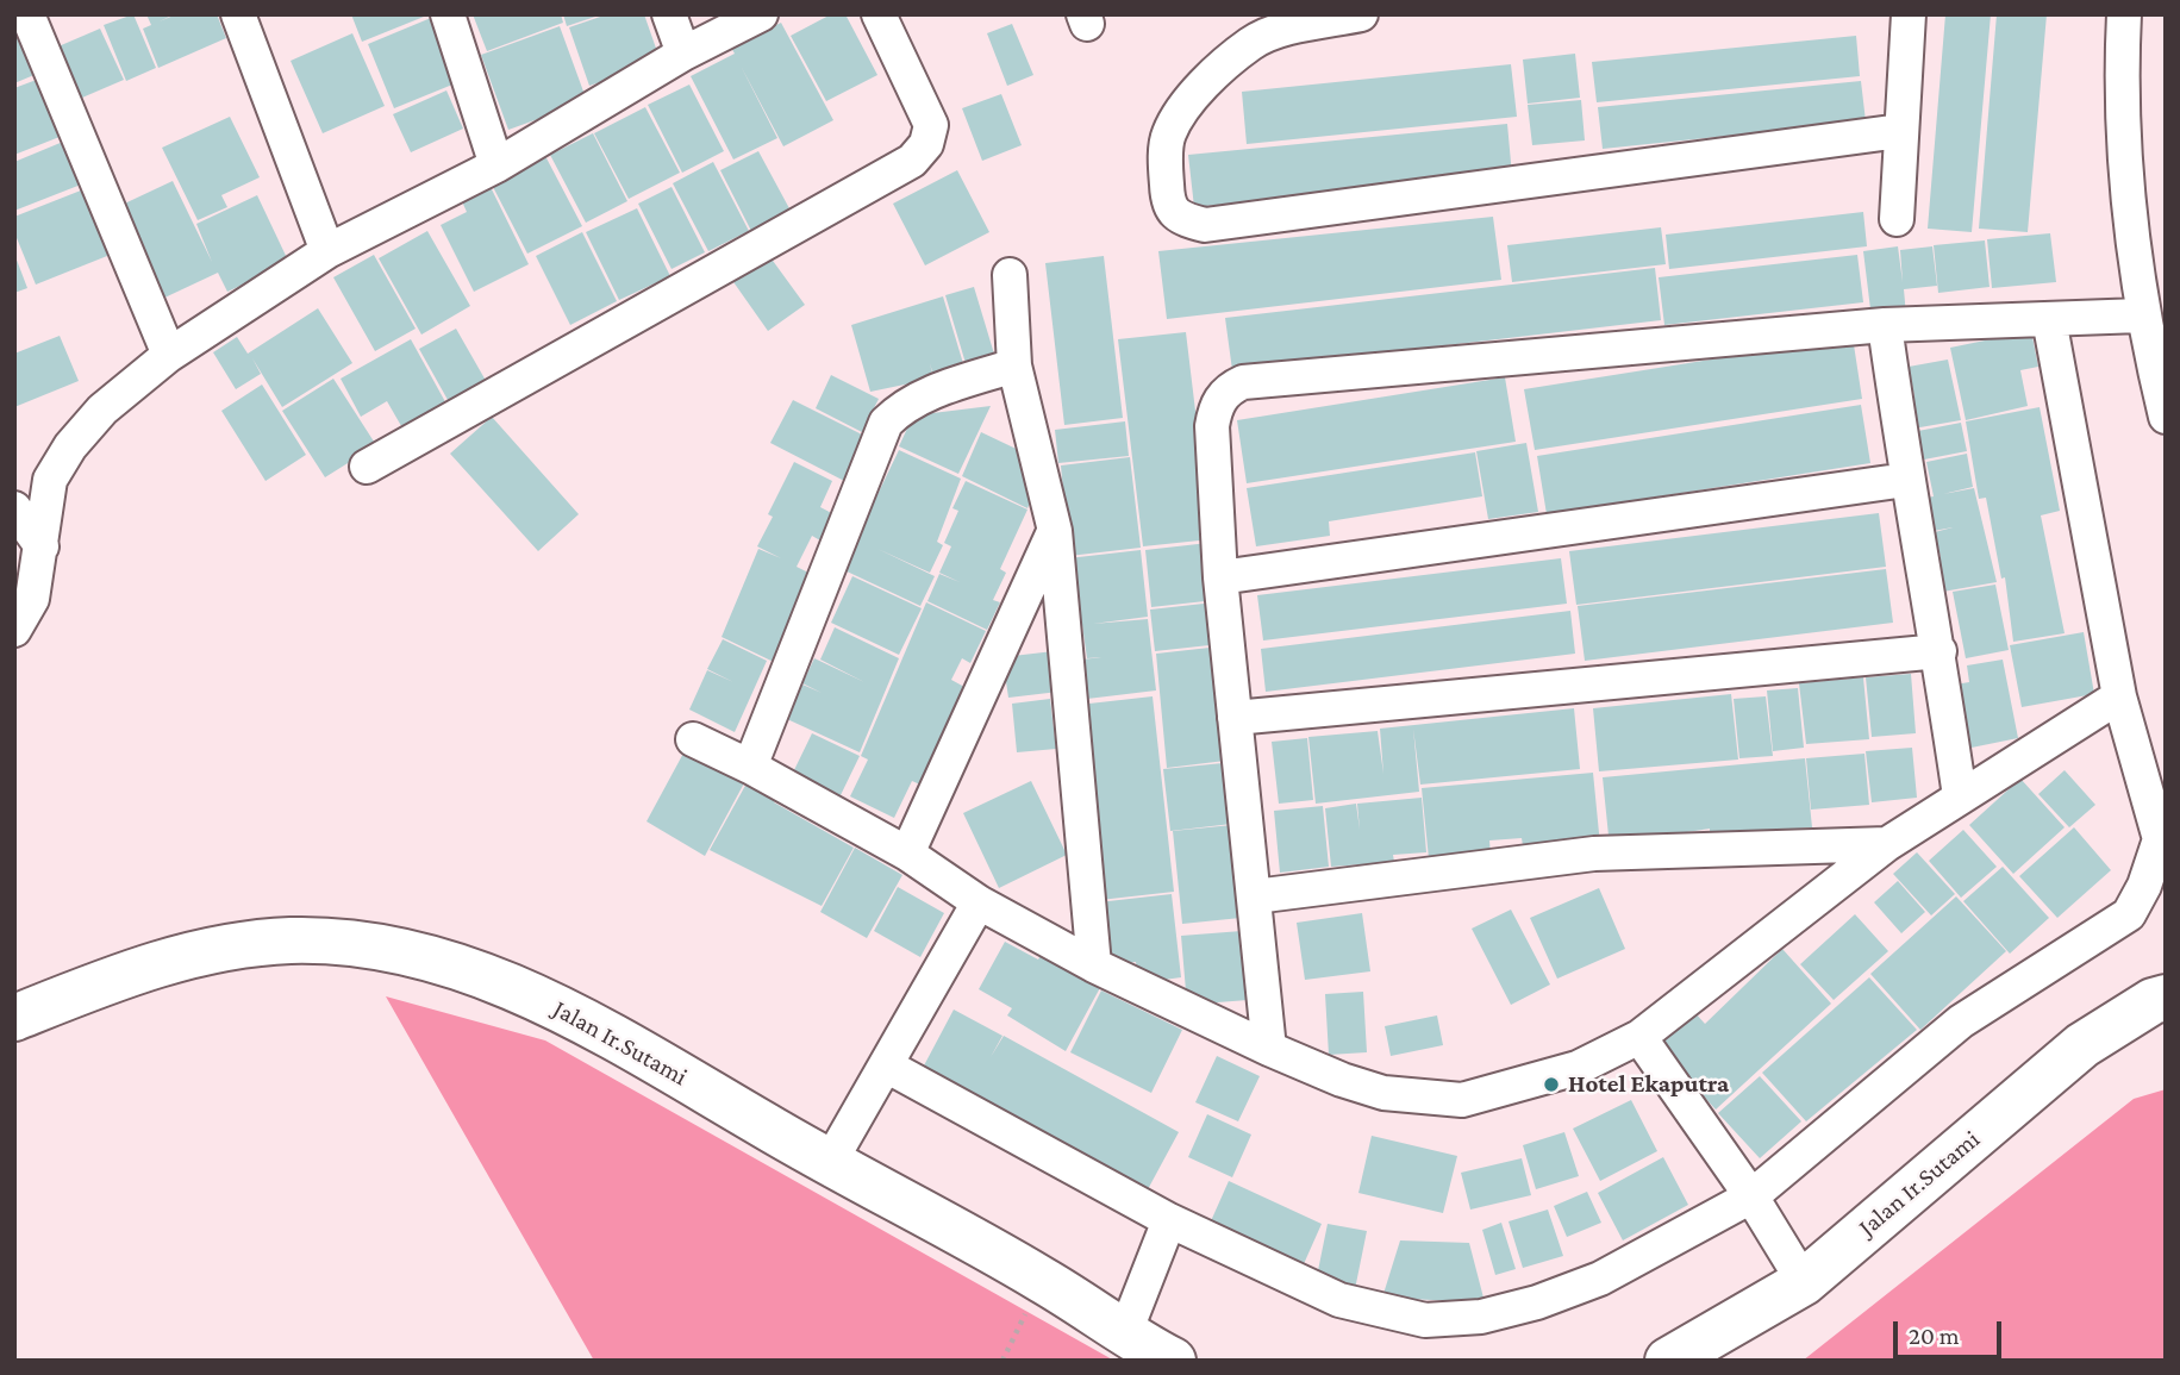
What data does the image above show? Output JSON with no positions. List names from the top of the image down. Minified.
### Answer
{"streets":{"street":["Jalan Ir.Sutami"]},"places":["Hotel Ekaputra"],"scale_bar":"20 m"}
